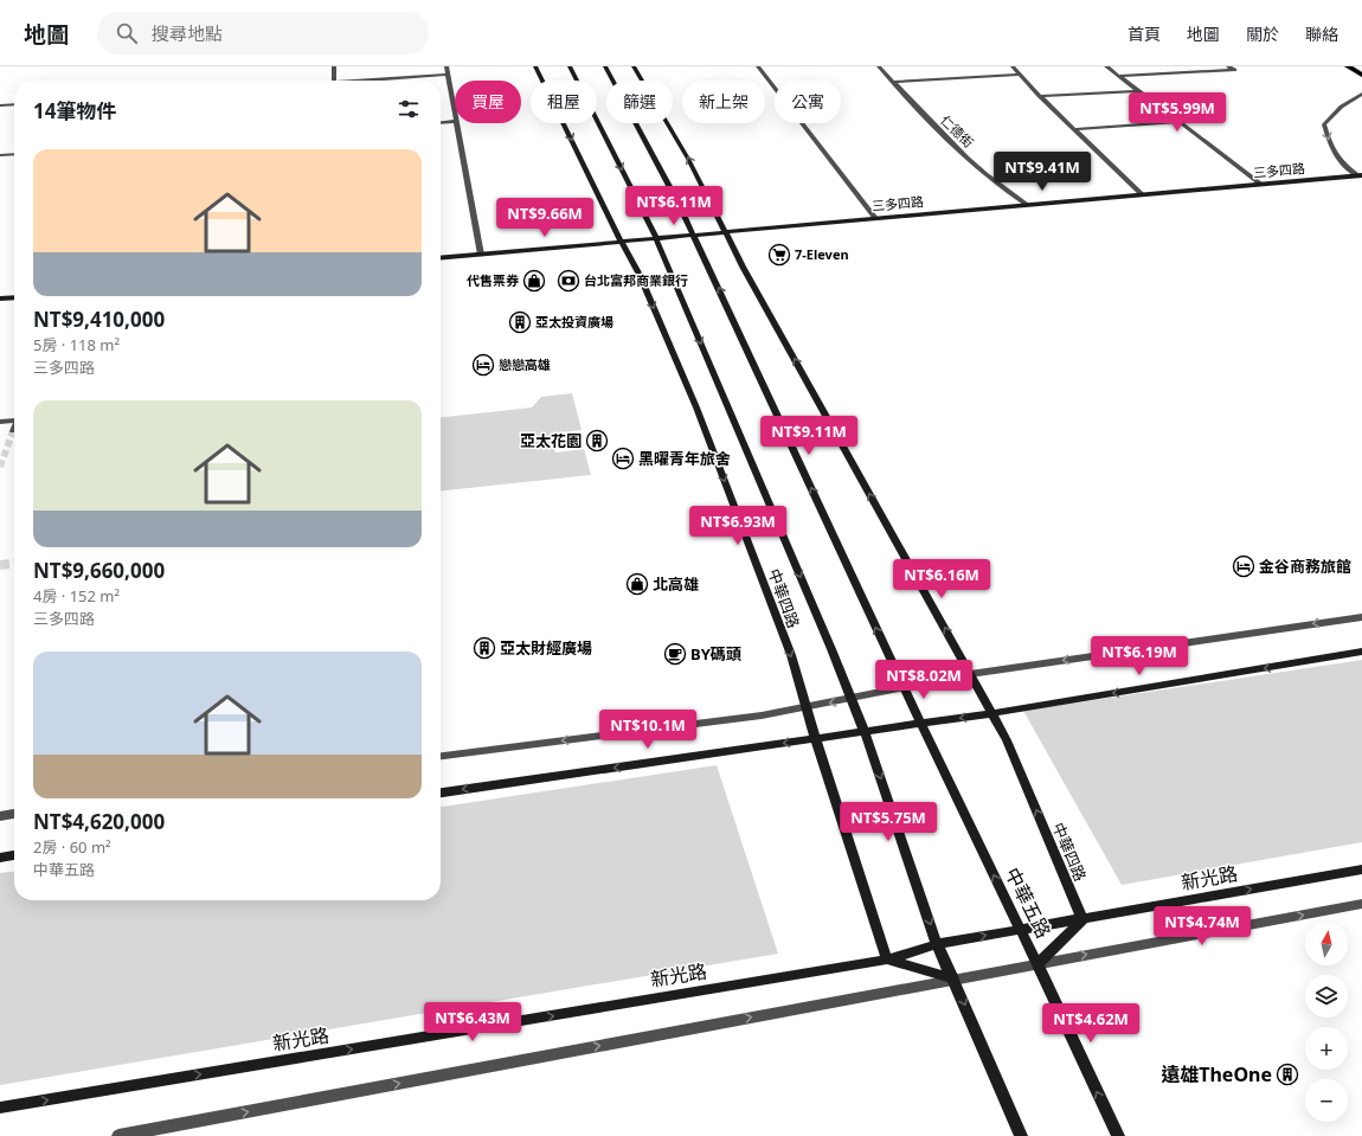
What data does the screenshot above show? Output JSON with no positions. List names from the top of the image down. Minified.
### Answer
{"streets":{"street":["仁德街","三多四路","中華四路","新光路","中華五路"]},"crossings":[["仁德街","三多四路"],["三多四路","中華四路"],["中華四路","新光路"],["新光路","中華五路"]],"places":{"supermarket":["7-Eleven"],"shop":["代售票券","北高雄"],"bank":["台北富邦商業銀行"],"building":["亞太投資廣場","亞太花園","亞太財經廣場","遠雄TheOne"],"hotel":["戀戀高雄","黑曜青年旅舍","金谷商務旅館"],"cafe":["BY碼頭"]},"north":"top","page":{"header":"地圖","search":"搜尋地點","nav":["首頁","地圖","關於","聯絡"],"chip":["買屋","租屋","篩選","新上架","公寓"],"heading":"14筆物件","price":["NT$5.99M","NT$9.41M","NT$6.11M","NT$9.66M","NT$9.11M","NT$6.93M","NT$6.16M","NT$6.19M","NT$8.02M","NT$10.1M","NT$5.75M","NT$4.74M","NT$6.43M","NT$4.62M"],"list":[{"name":"NT$9,410,000","note":"5房 · 118 m² · 三多四路"},{"name":"NT$9,660,000","note":"4房 · 152 m² · 三多四路"},{"name":"NT$4,620,000","note":"2房 · 60 m² · 中華五路"}],"map_buttons":["+","−"]}}
